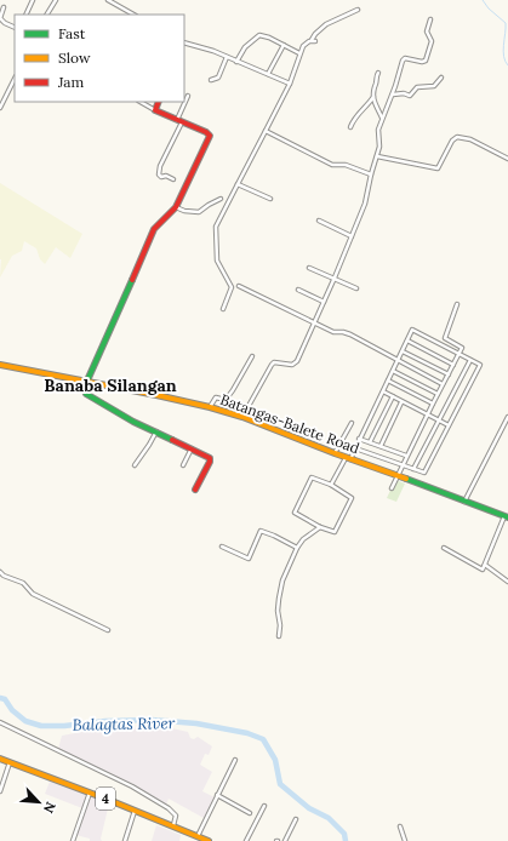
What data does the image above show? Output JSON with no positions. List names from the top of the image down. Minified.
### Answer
{"streets":{"main road":["Batangas-Balete Road","4"]},"districts":["Banaba Silangan"],"water":["Balagtas River"],"legend":["Fast","Slow","Jam"],"north":"bottom right"}
